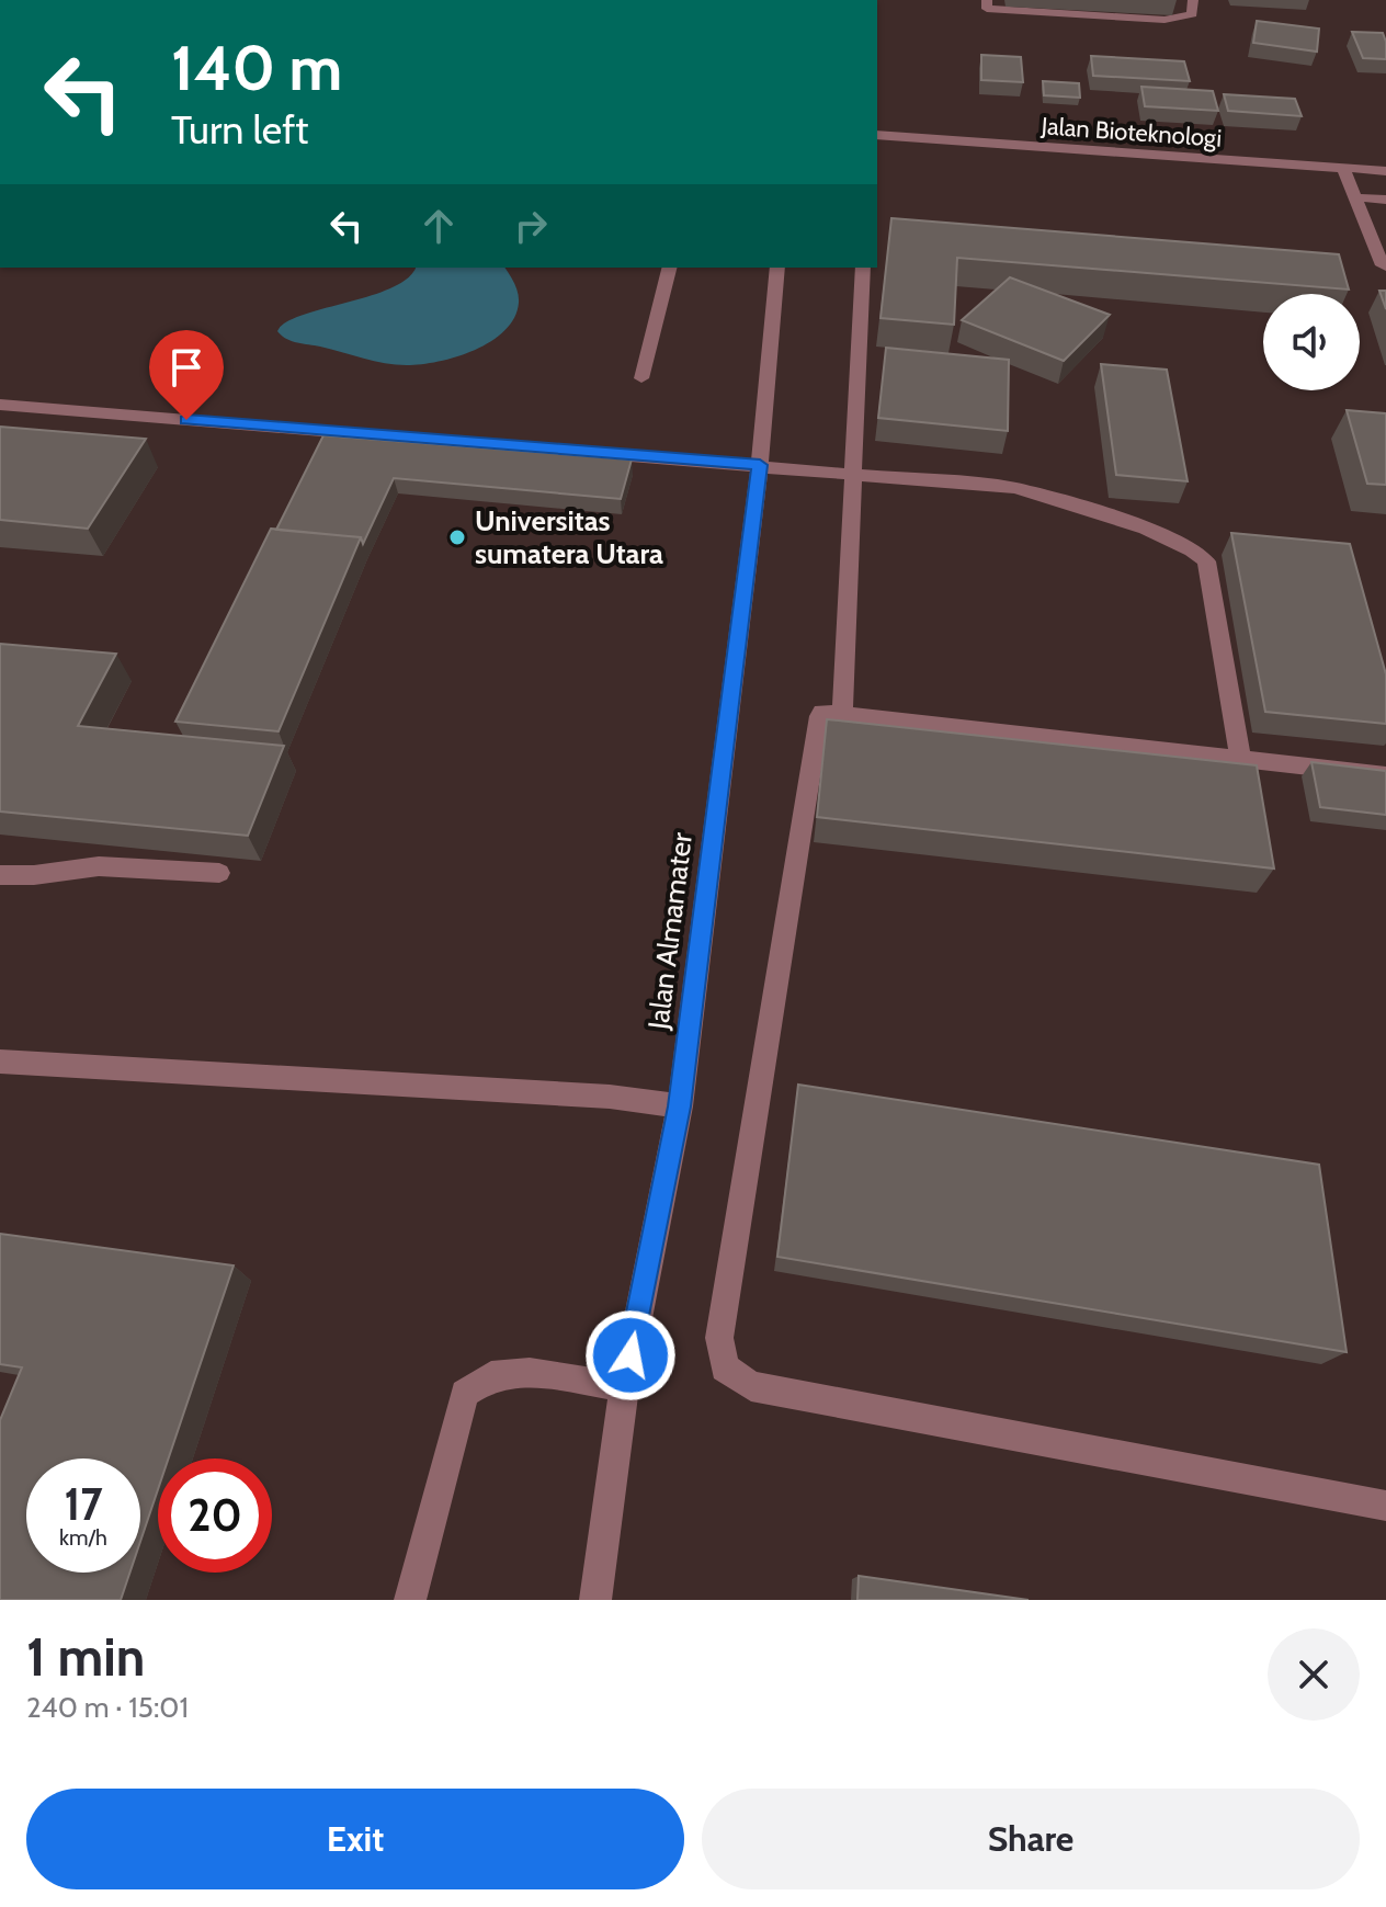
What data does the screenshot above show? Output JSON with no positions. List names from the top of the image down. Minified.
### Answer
{"streets":{"lane":["Jalan Bioteknologi","Jalan Almamater"]},"places":["Universitas sumatera Utara"],"page":{"turn":["140 m","Turn left"],"speed":"17 km/h","limit":"20","heading":["1 min","240 m · 15:01"],"buttons":["Exit","Share"]}}
